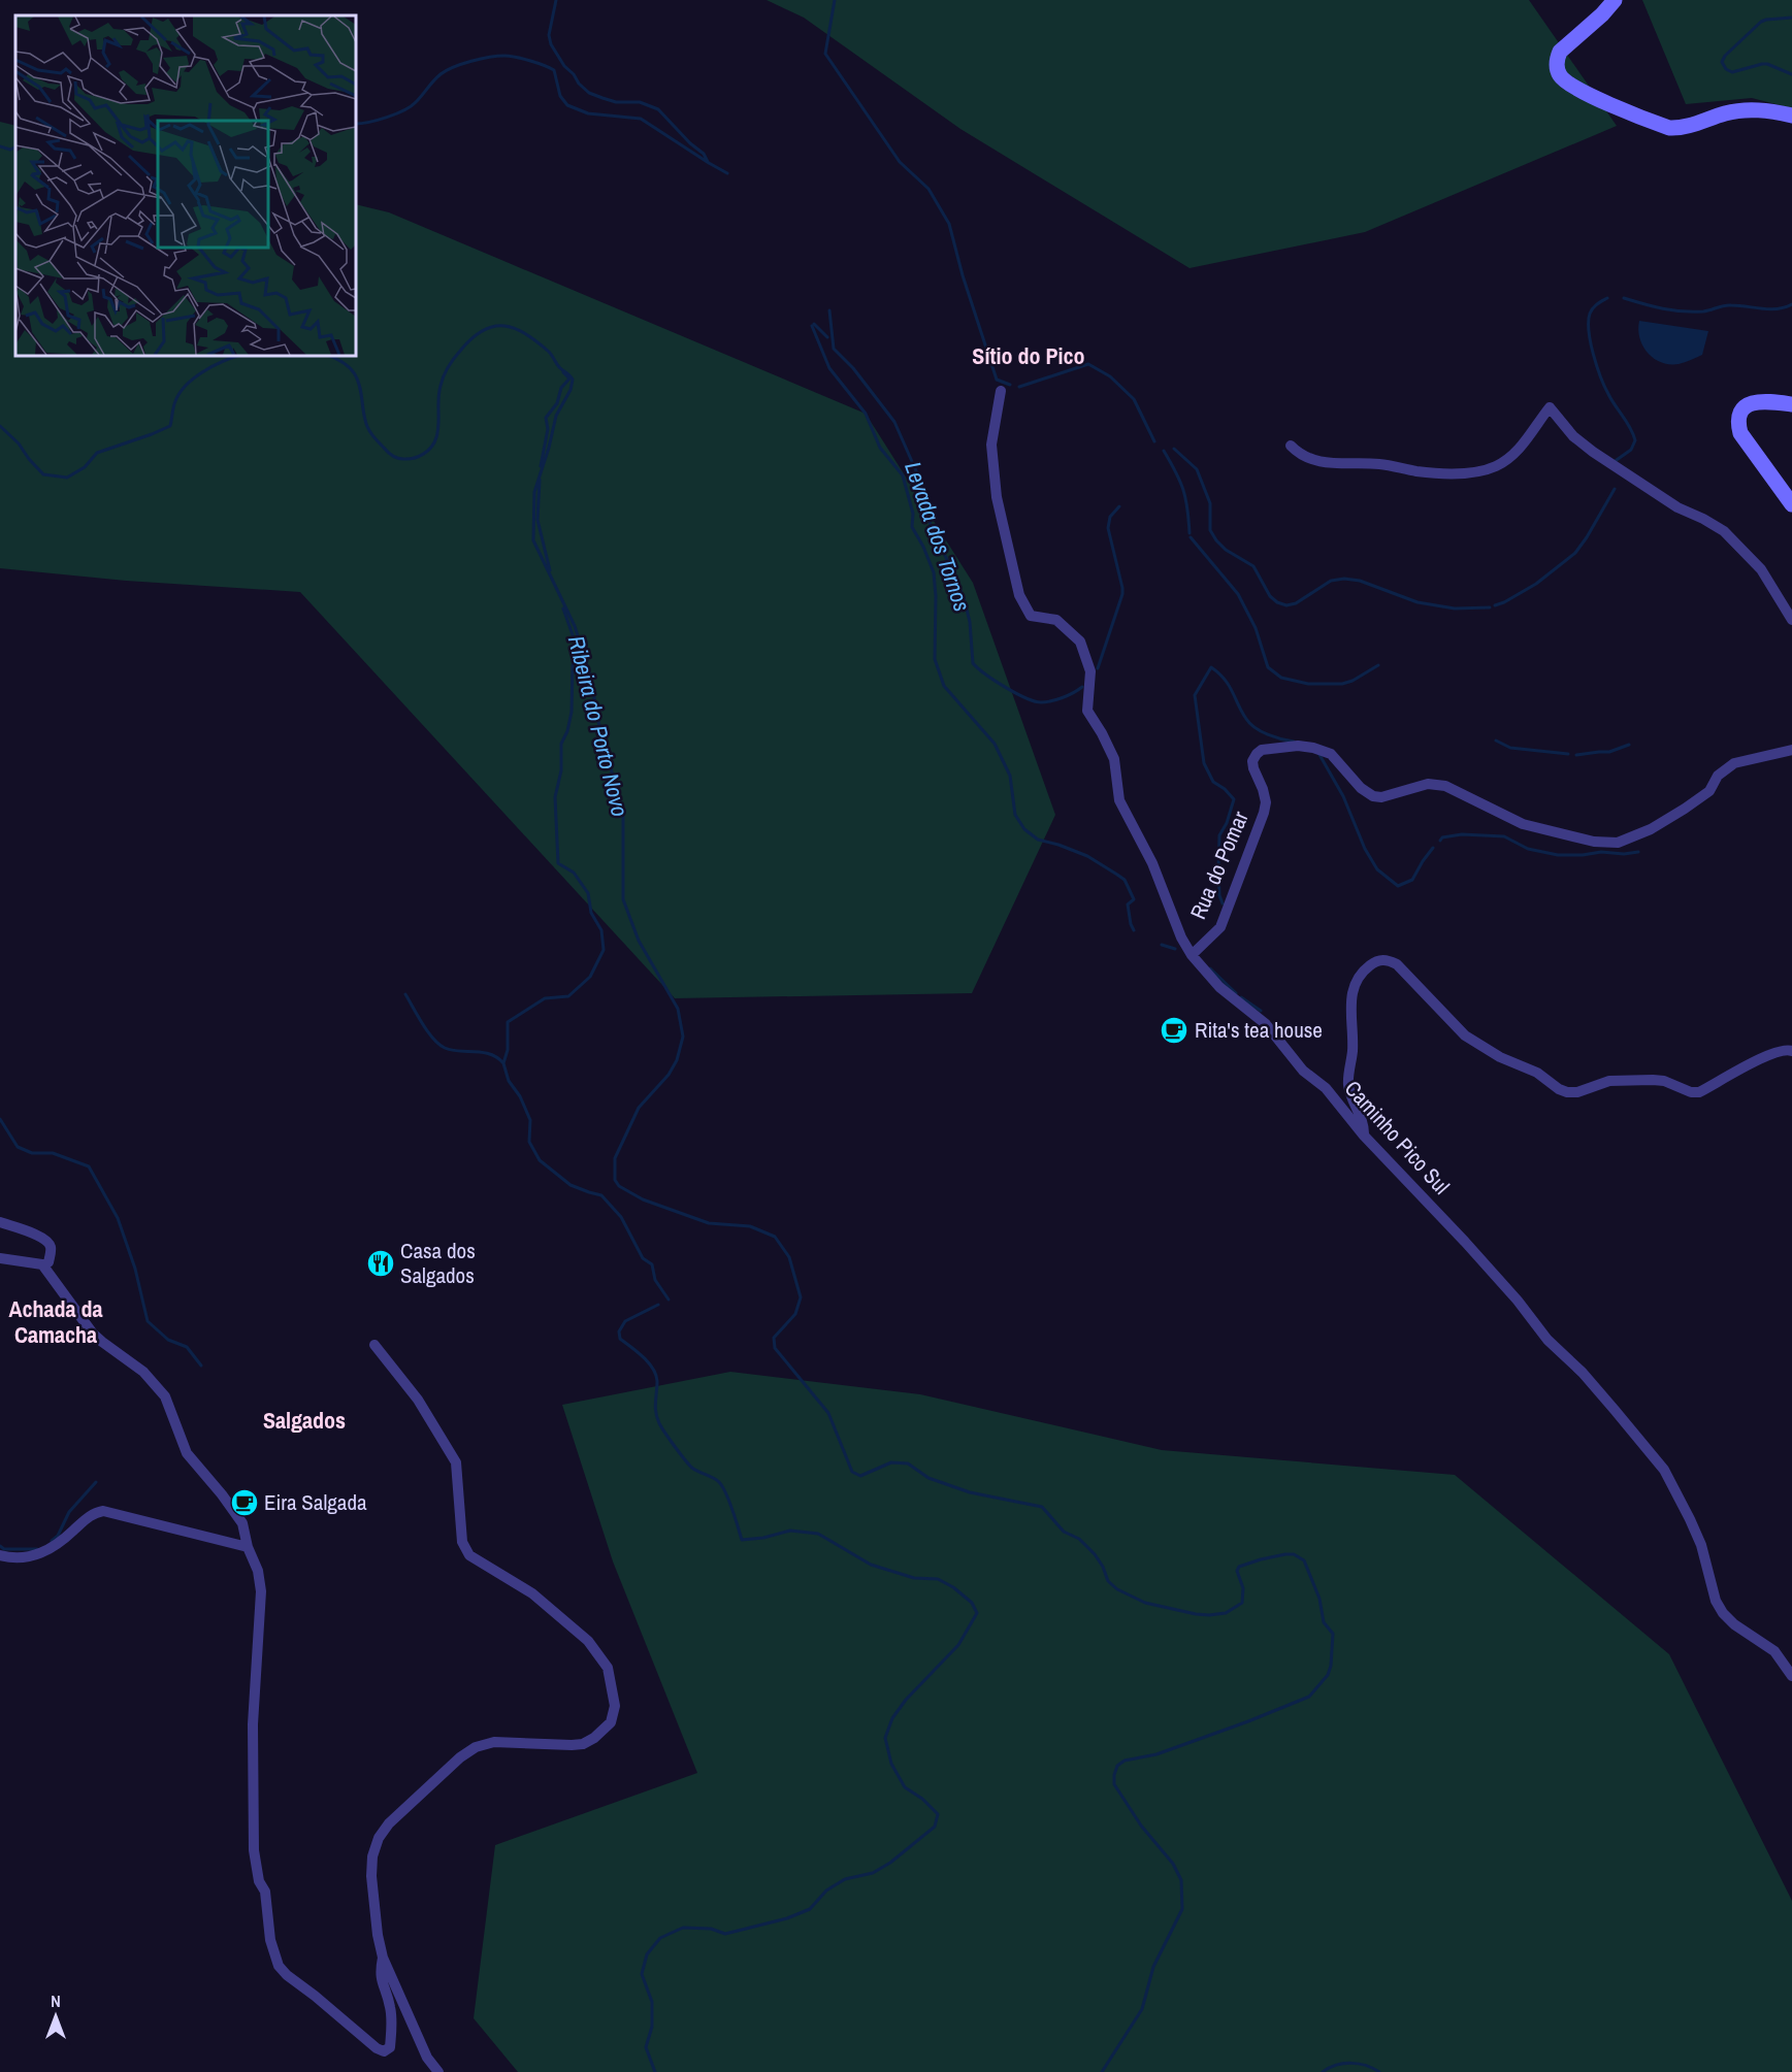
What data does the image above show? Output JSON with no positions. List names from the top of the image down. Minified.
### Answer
{"streets":{"street":["Rua do Pomar","Caminho Pico Sul"]},"crossings":[["Rua do Pomar","Caminho Pico Sul"]],"districts":["Sítio do Pico","Achada da Camacha","Salgados"],"water":["Levada dos Tornos","Ribeira do Porto Novo"],"places":{"cafe":["Rita's tea house","Eira Salgada"],"restaurant":["Casa dos Salgados"]},"north":"top"}
